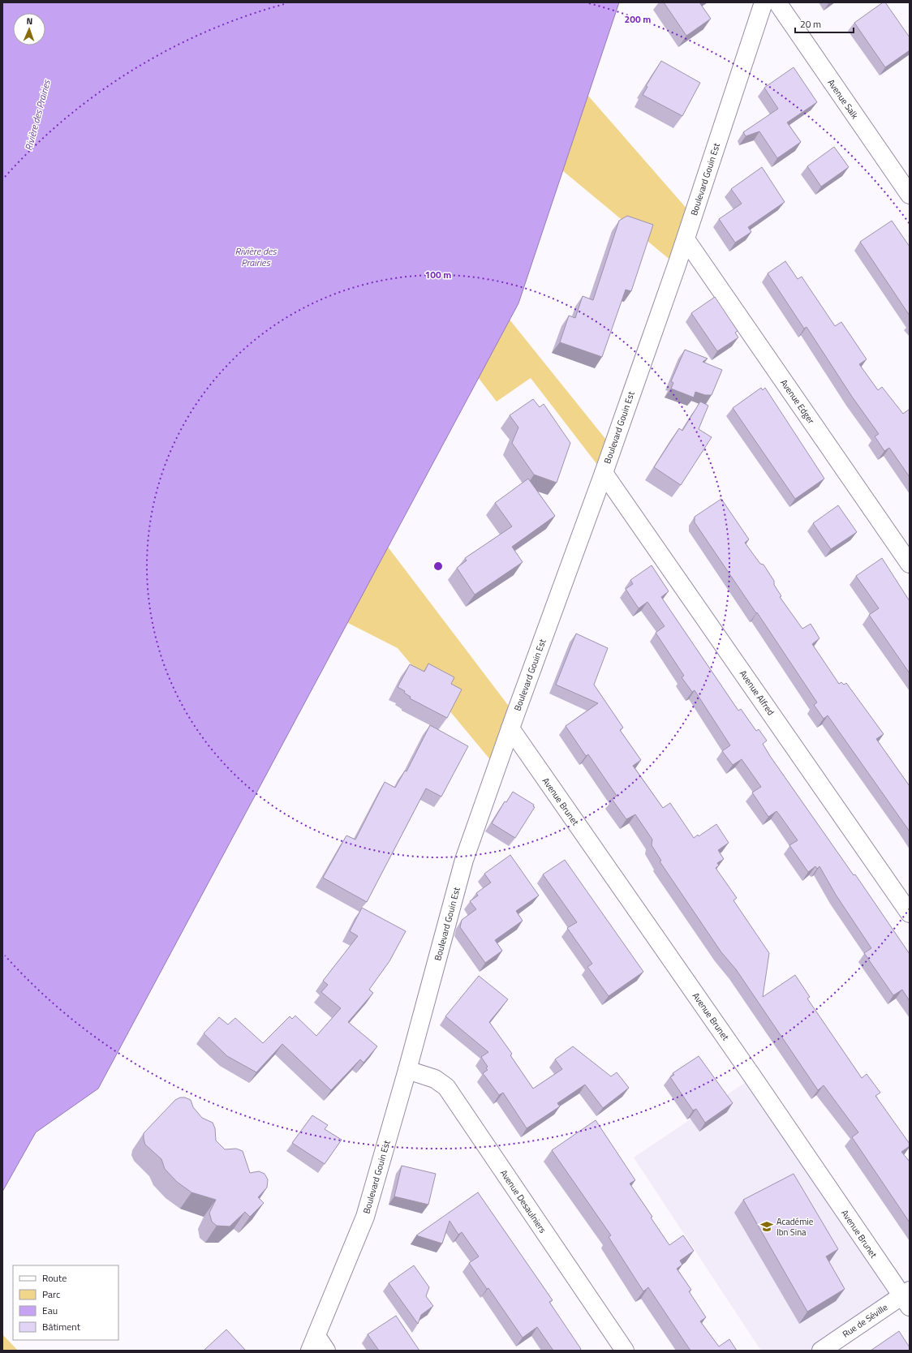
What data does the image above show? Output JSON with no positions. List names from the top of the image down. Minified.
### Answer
{"streets":{"street":["Avenue Salk","Boulevard Gouin Est","Avenue Edger","Avenue Alfred","Avenue Brunet","Avenue Desaulniers","Rue de Séville"]},"crossings":[["Boulevard Gouin Est","Avenue Edger"],["Boulevard Gouin Est","Avenue Alfred"],["Boulevard Gouin Est","Avenue Brunet"],["Boulevard Gouin Est","Avenue Desaulniers"],["Avenue Brunet","Rue de Séville"]],"water":["Rivière des Prairies"],"places":{"school or university":["Académie Ibn Sina"]},"legend":["Route","Parc","Eau","Bâtiment"],"scale_bar":"20 m","north":"top","rings":["200 m","100 m"]}
